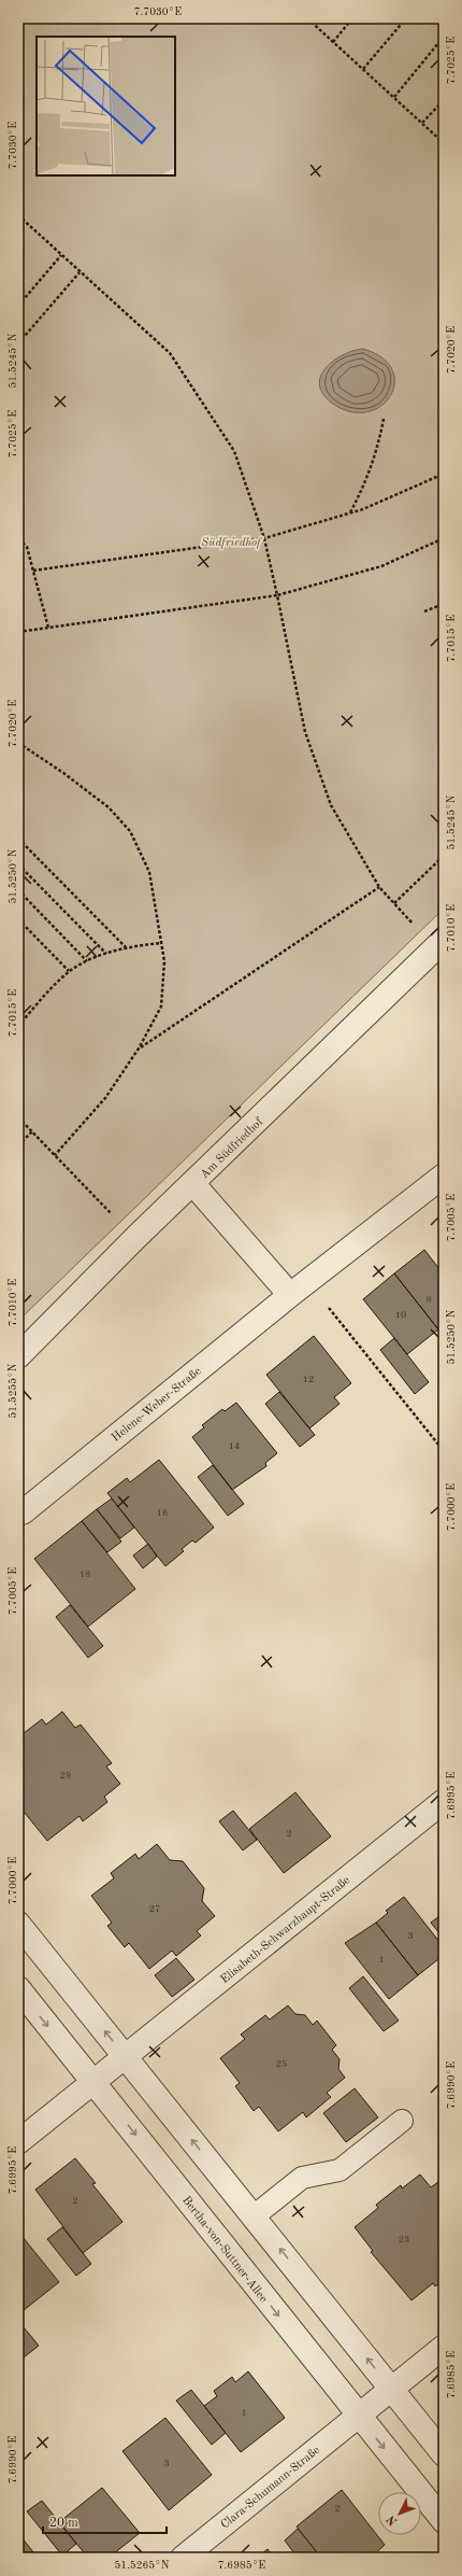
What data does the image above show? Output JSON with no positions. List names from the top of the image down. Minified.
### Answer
{"streets":{"street":["Am Südfriedhof","Helene-Weber-Straße","Elisabeth-Schwarzhaupt-Straße","Bertha-von-Suttner-Allee","Clara-Schumann-Straße"]},"crossings":[["Bertha-von-Suttner-Allee","Clara-Schumann-Straße"]],"parks":["Südfriedhof"],"house_numbers":["8","10","12","14","16","18","29","2","27","3","1","25","2","23","1","3","2"],"scale_bar":"20 m","north":"bottom left","coordinates":["7.7030°E","7.7025°E","7.7020°E","51.5245°N","7.7015°E","51.5250°N","7.7010°E","7.7005°E","51.5255°N","7.7000°E","7.6995°E","7.6990°E","7.6985°E","51.5265°N"]}
